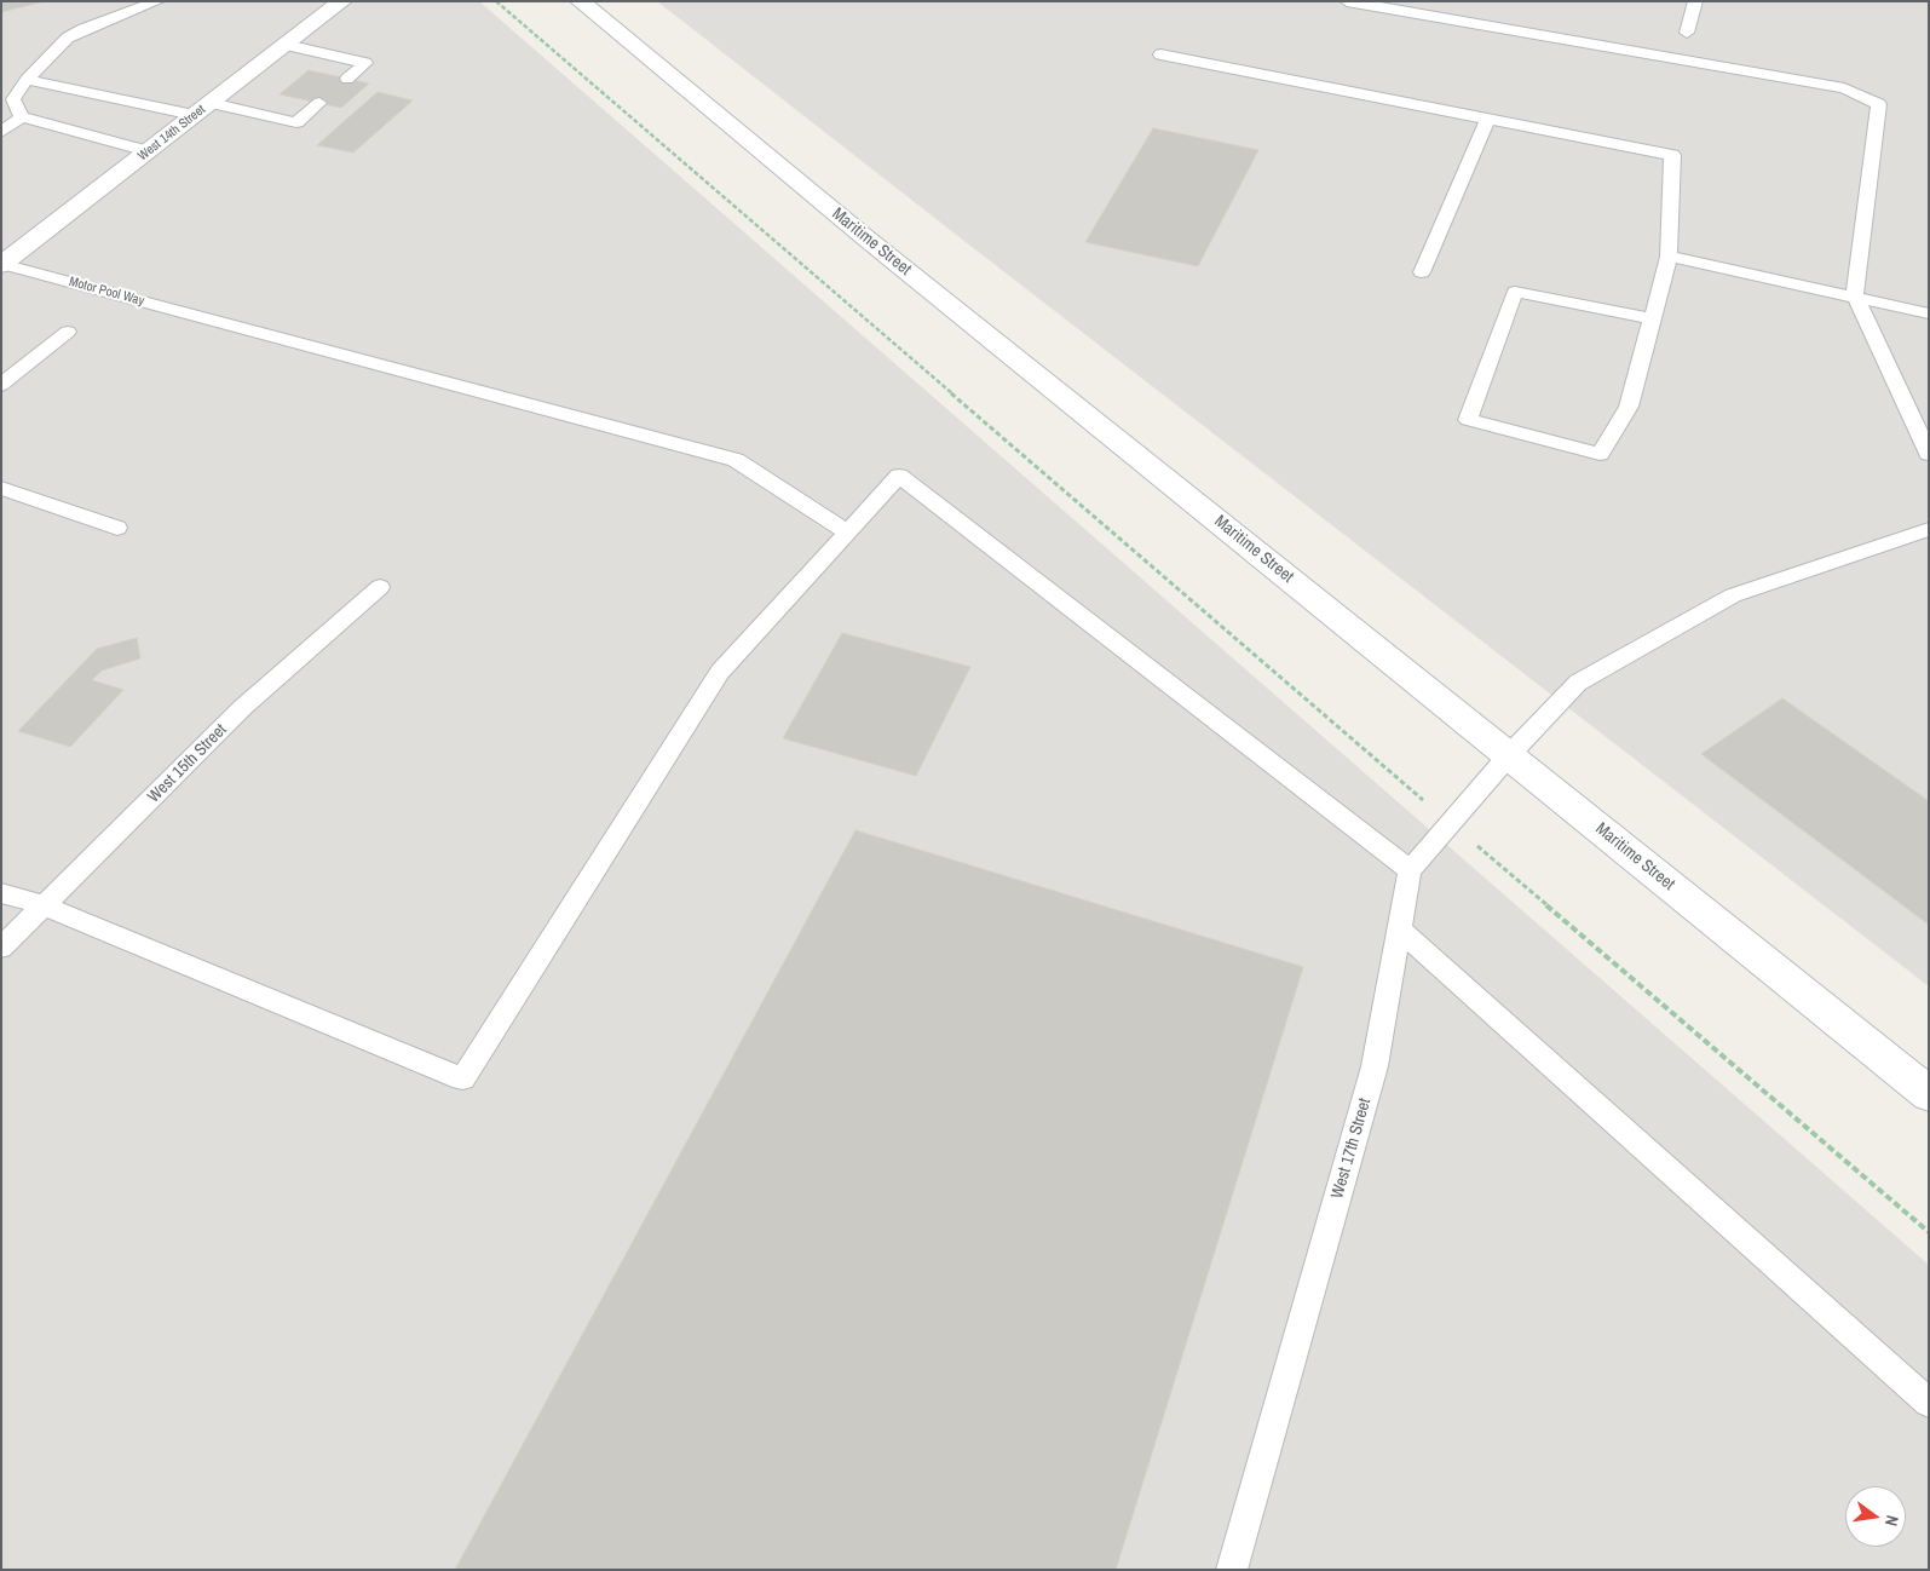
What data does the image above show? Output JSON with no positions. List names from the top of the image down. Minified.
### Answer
{"streets":{"main road":["West 14th Street","Maritime Street"],"lane":["Motor Pool Way","West 15th Street","West 17th Street"]},"crossings":[["West 14th Street","Motor Pool Way"]],"north":"right"}
